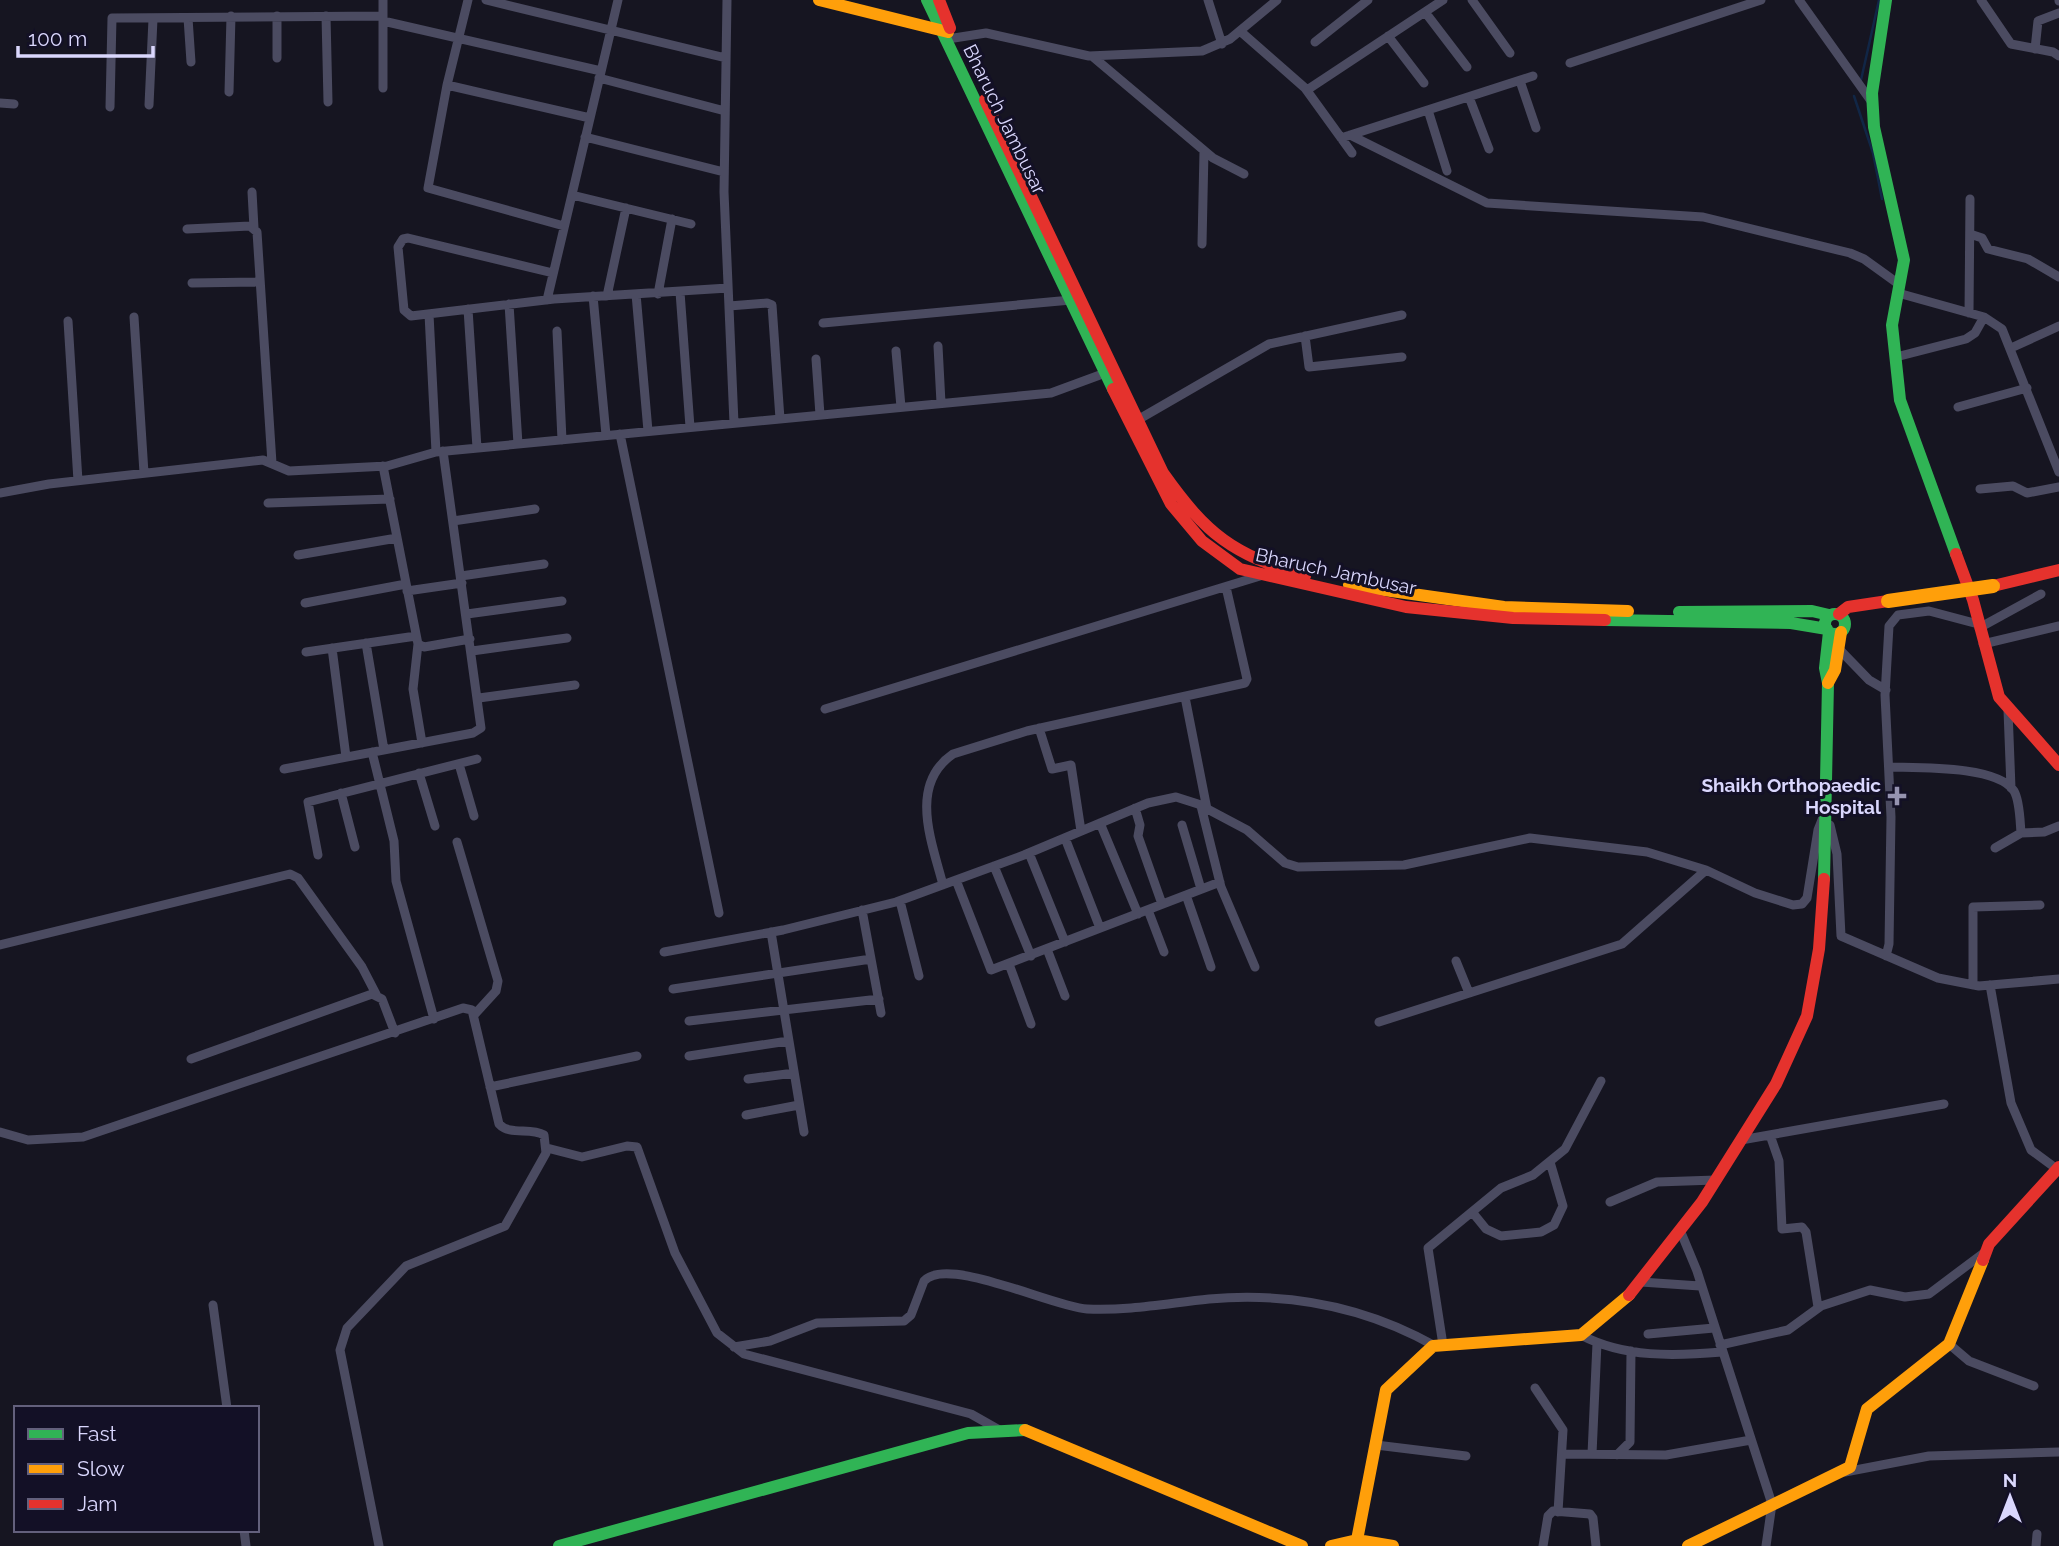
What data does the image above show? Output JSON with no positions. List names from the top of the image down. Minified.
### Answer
{"streets":{"main road":["Bharuch Jambusar"]},"places":{"health":["Shaikh Orthopaedic Hospital"]},"legend":["Fast","Slow","Jam"],"scale_bar":"100 m","north":"top"}
